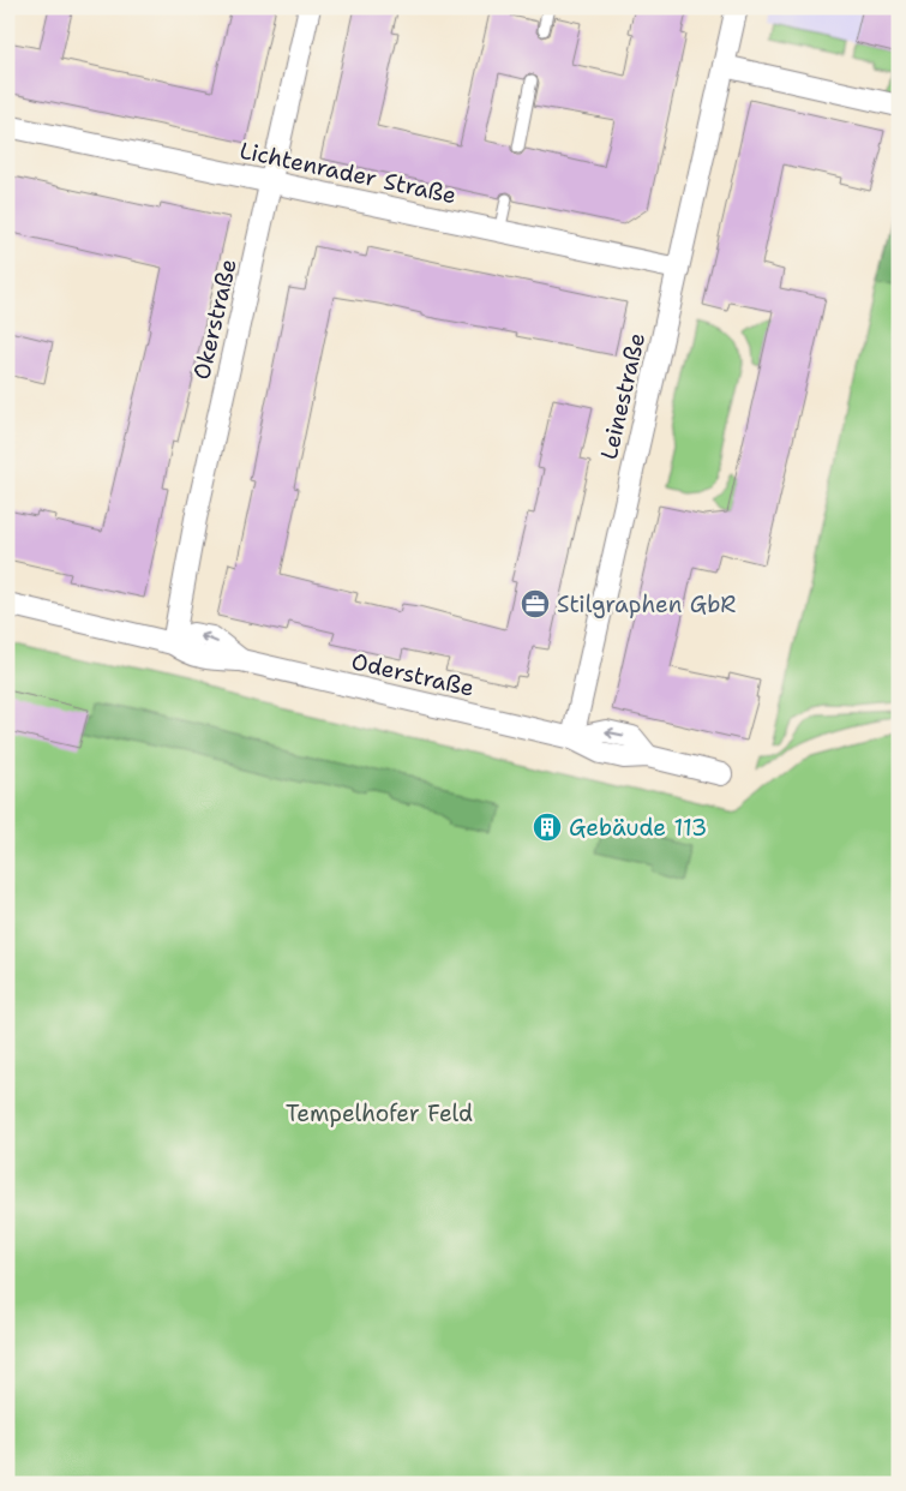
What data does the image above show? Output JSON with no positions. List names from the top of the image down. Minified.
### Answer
{"streets":{"street":["Lichtenrader Straße","Okerstraße","Leinestraße","Oderstraße"]},"crossings":[["Lichtenrader Straße","Okerstraße"],["Lichtenrader Straße","Leinestraße"],["Okerstraße","Oderstraße"],["Leinestraße","Oderstraße"]],"parks":["Tempelhofer Feld"],"places":{"office":["Stilgraphen GbR"],"building":["Gebäude 113"]}}
